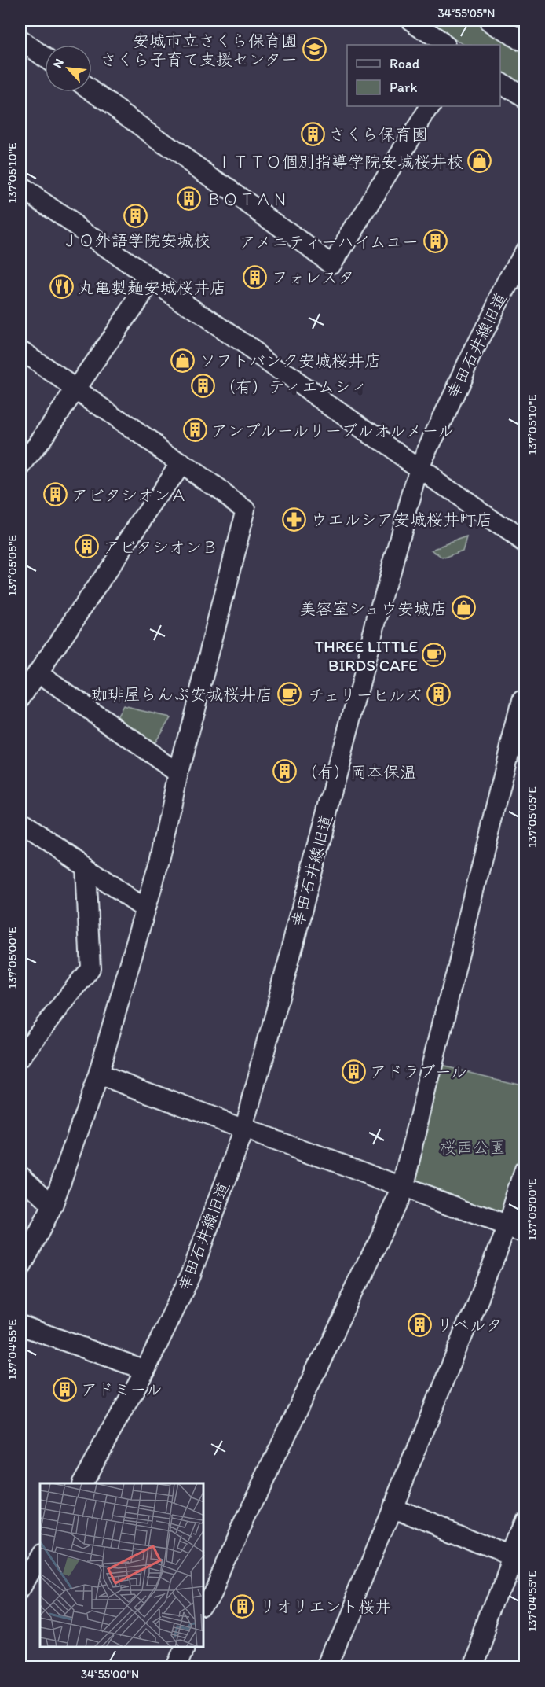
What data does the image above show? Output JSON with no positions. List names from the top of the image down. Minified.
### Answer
{"streets":{"street":["幸田石井線旧道"]},"parks":["桜西公園"],"places":{"school or university":["安城市立さくら保育園 さくら子育て支援センター"],"building":["さくら保育園","ＢＯＴＡＮ","ＪＯ外語学院安城校","アメニティーハイムユー","フォレスタ","（有）ティエムシィ","アンプルールリーブルオルメール","アビタシオンＡ","アビタシオンＢ","チェリーヒルズ","（有）岡本保温","アドラブール","リベルタ","アドミール","リオリエント桜井"],"shop":["ＩＴＴＯ個別指導学院安城桜井校","ソフトバンク安城桜井店","美容室シュウ安城店"],"restaurant":["丸亀製麺安城桜井店"],"pharmacy":["ウエルシア安城桜井町店"],"cafe":["THREE LITTLE BIRDS CAFE","珈琲屋らんぷ安城桜井店"]},"legend":["Road","Park"],"north":"top left","coordinates":["34°55'05\"N","137°05'10\"E","137°05'05\"E","137°05'00\"E","137°04'55\"E","34°55'00\"N"]}
